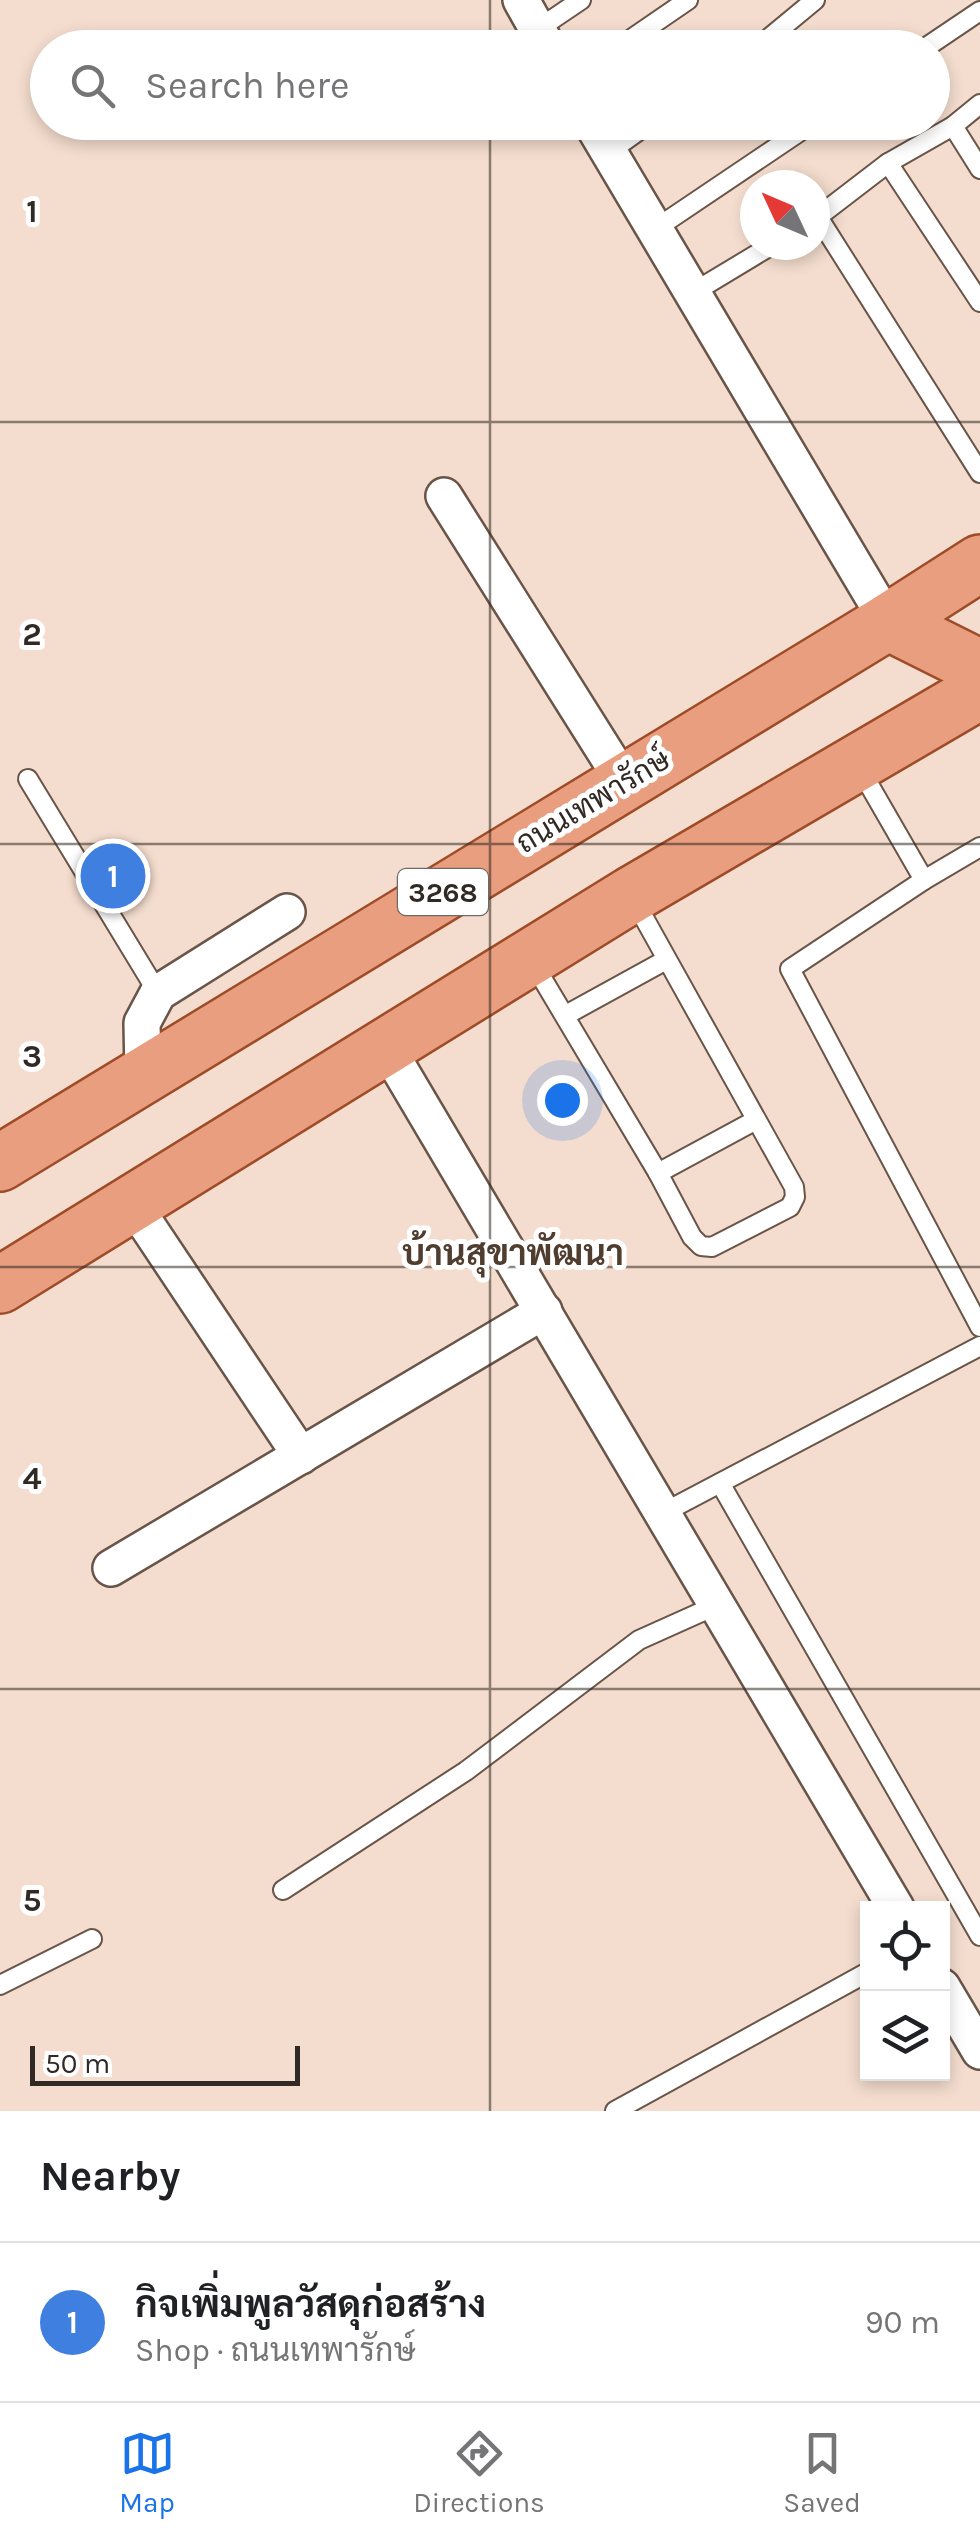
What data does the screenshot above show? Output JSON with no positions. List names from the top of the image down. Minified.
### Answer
{"streets":{"main road":["ถนนเทพารักษ์","3268"]},"districts":["บ้านสุขาพัฒนา"],"scale_bar":"50 m","north":"top left","page":{"search":"Search here","pins":"1","scale":"50 m","heading":"Nearby","list":[{"mark":"1","name":"กิจเพิ่มพูลวัสดุก่อสร้าง","note":"Shop · ถนนเทพารักษ์","value":"90 m"}],"nav":["Map","Directions","Saved"]},"grid":{"rows":["1","2","3","4","5"]}}
